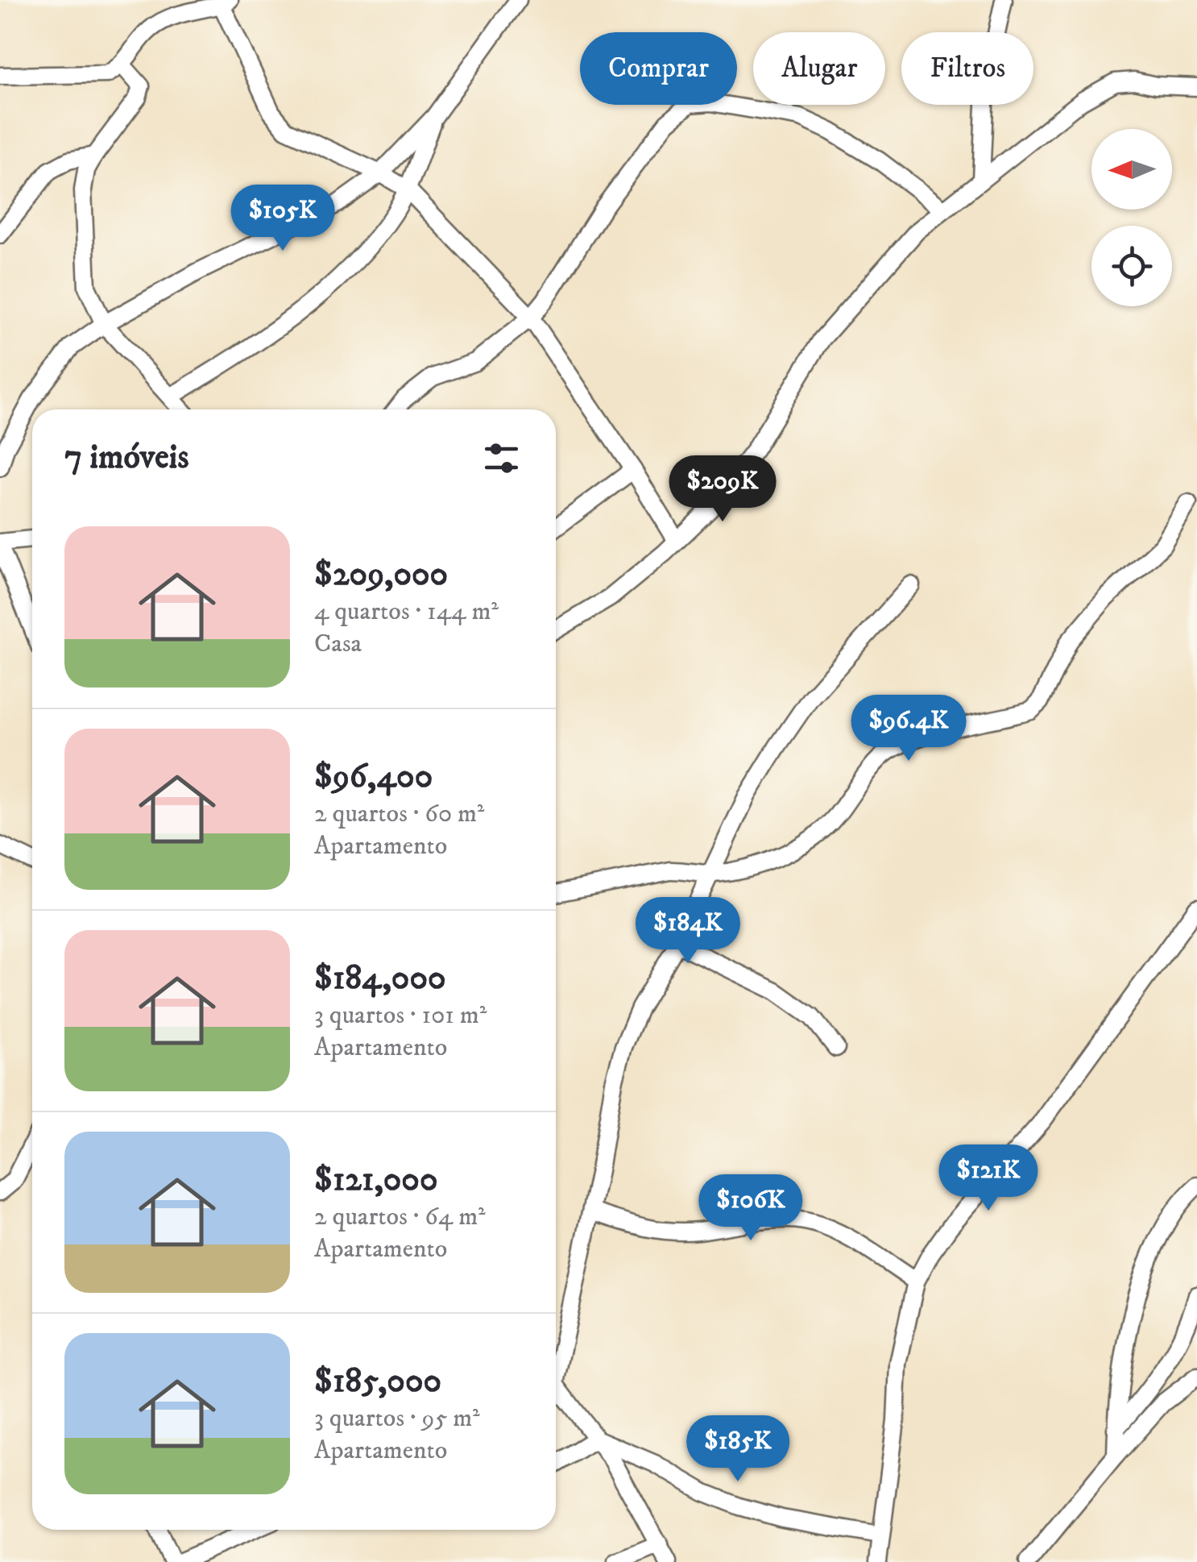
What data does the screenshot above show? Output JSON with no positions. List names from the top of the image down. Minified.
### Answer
{"north":"left","page":{"chip":["Comprar","Alugar","Filtros"],"price":["$105K","$209K","$96.4K","$184K","$121K","$106K","$185K"],"heading":"7 imóveis","list":[{"name":"$209,000","note":"4 quartos · 144 m² · Casa"},{"name":"$96,400","note":"2 quartos · 60 m² · Apartamento"},{"name":"$184,000","note":"3 quartos · 101 m² · Apartamento"},{"name":"$121,000","note":"2 quartos · 64 m² · Apartamento"},{"name":"$185,000","note":"3 quartos · 95 m² · Apartamento"}]}}
